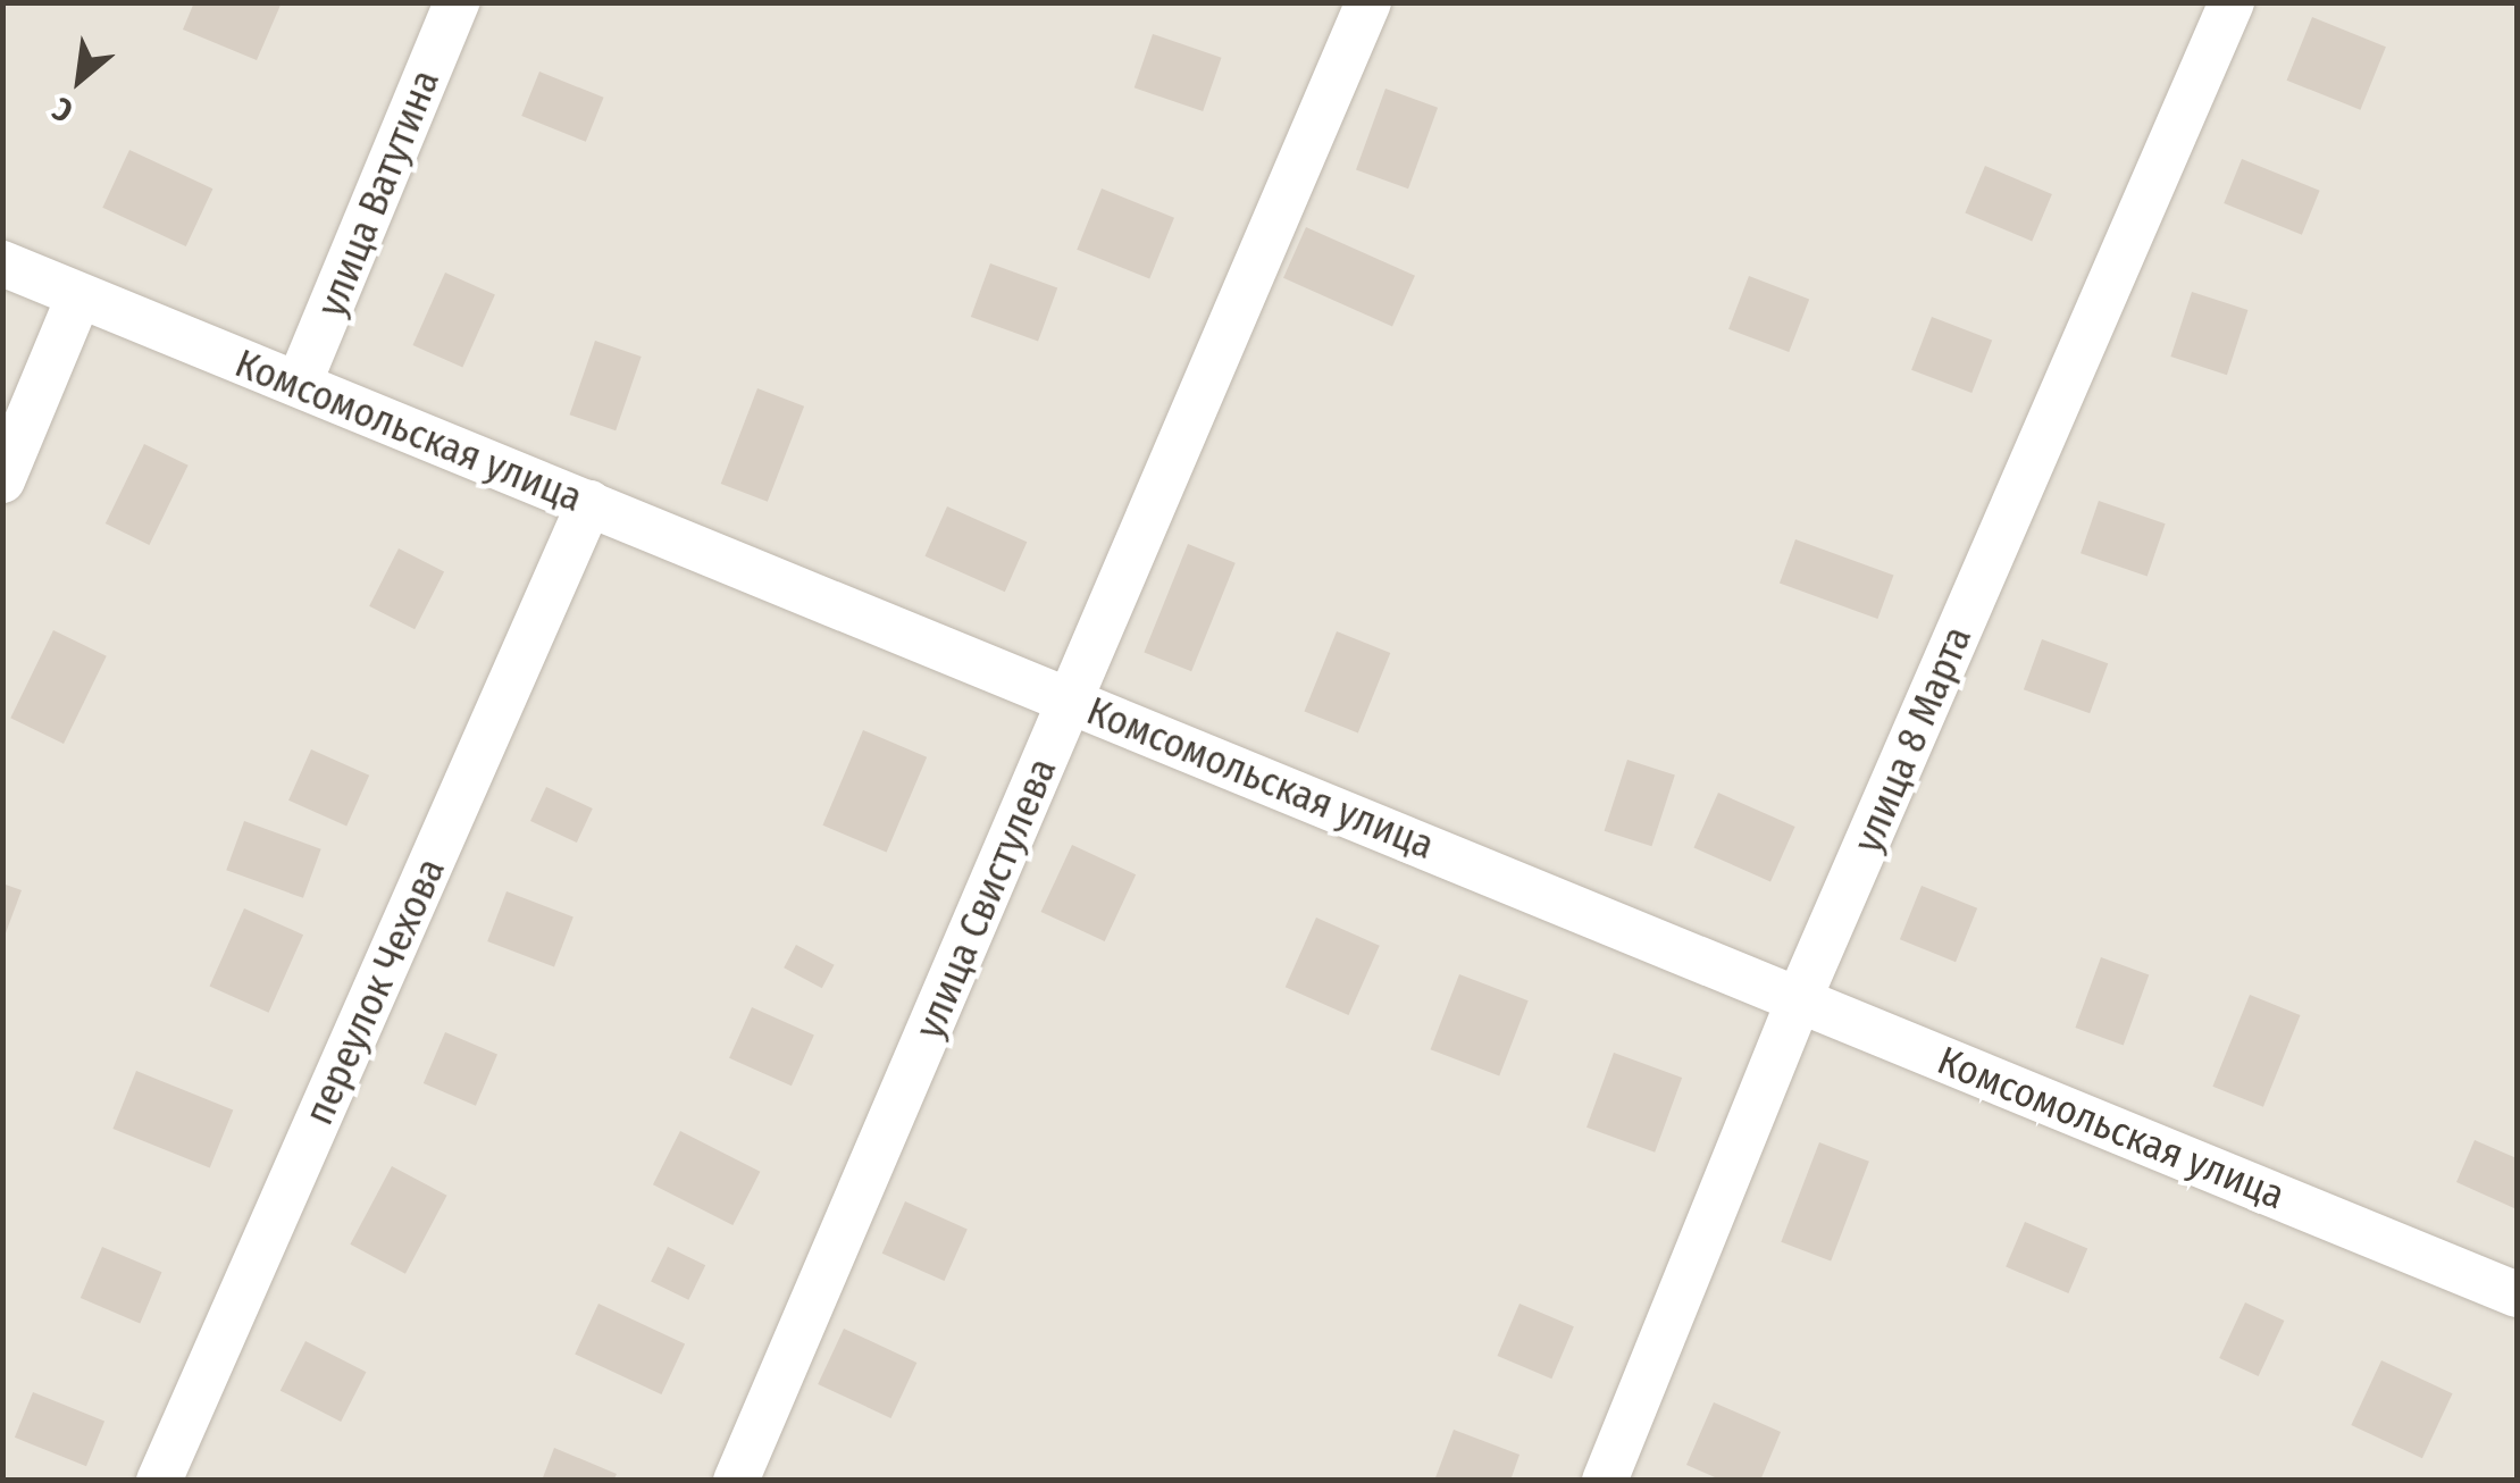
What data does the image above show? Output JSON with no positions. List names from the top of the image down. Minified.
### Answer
{"streets":{"street":["улица Ватутина","Комсомольская улица","улица 8 Марта","улица Свистулева","переулок Чехова"]},"crossings":[["улица Ватутина","Комсомольская улица"],["Комсомольская улица","улица 8 Марта"],["Комсомольская улица","улица Свистулева"],["Комсомольская улица","переулок Чехова"]],"north":"bottom left"}
